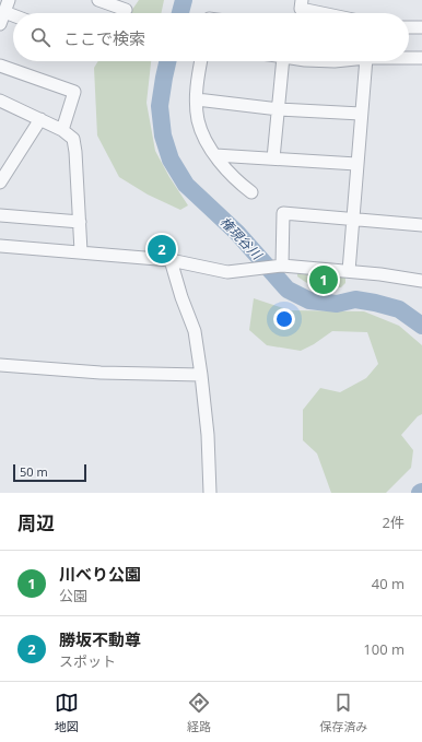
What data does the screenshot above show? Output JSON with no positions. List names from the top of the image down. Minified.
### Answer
{"water":["権現谷川"],"scale_bar":"50 m","page":{"search":"ここで検索","pins":["2","1"],"scale":"50 m","heading":["周辺","2件"],"list":[{"mark":"1","name":"川べり公園","note":"公園","value":"40 m"},{"mark":"2","name":"勝坂不動尊","note":"スポット","value":"100 m"}],"nav":["地図","経路","保存済み"]}}
